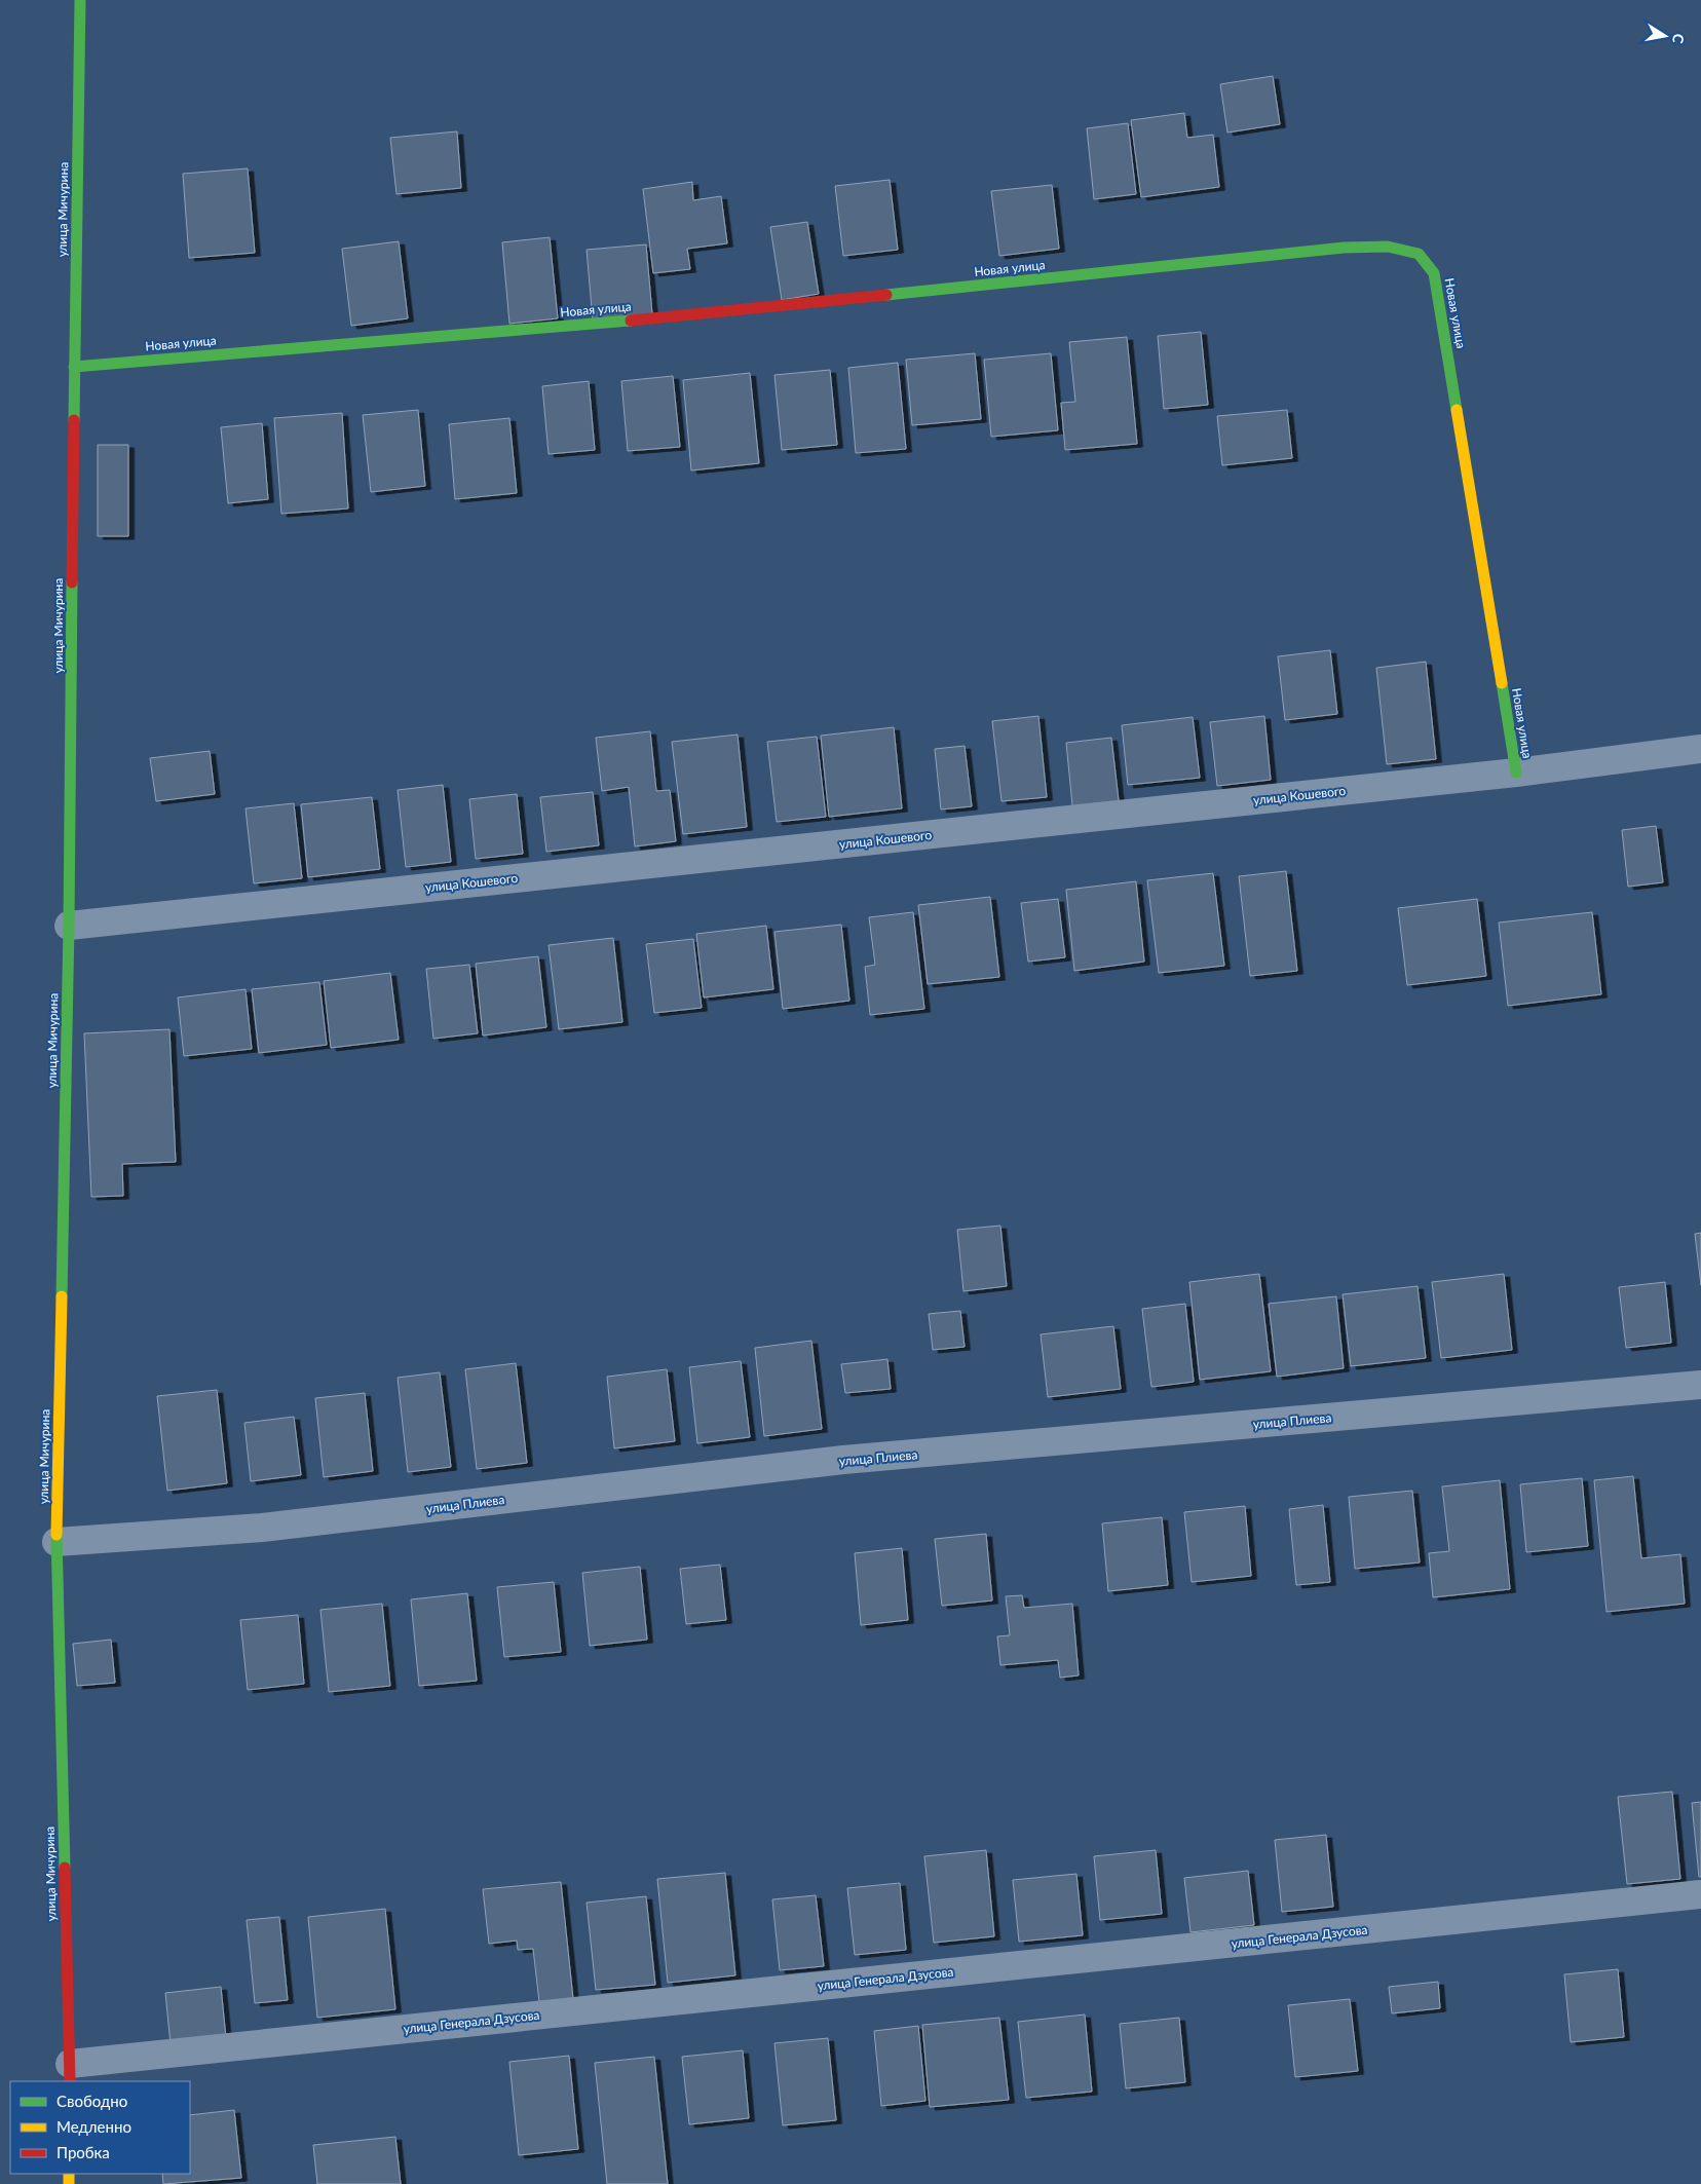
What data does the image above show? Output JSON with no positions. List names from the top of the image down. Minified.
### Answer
{"streets":{"street":["улица Мичурина","Новая улица","улица Кошевого","улица Плиева","улица Генерала Дзусова"]},"crossings":[["улица Мичурина","Новая улица"],["улица Мичурина","улица Кошевого"],["улица Мичурина","улица Плиева"],["улица Мичурина","улица Генерала Дзусова"],["Новая улица","улица Кошевого"]],"legend":["Свободно","Медленно","Пробка"],"north":"right"}
